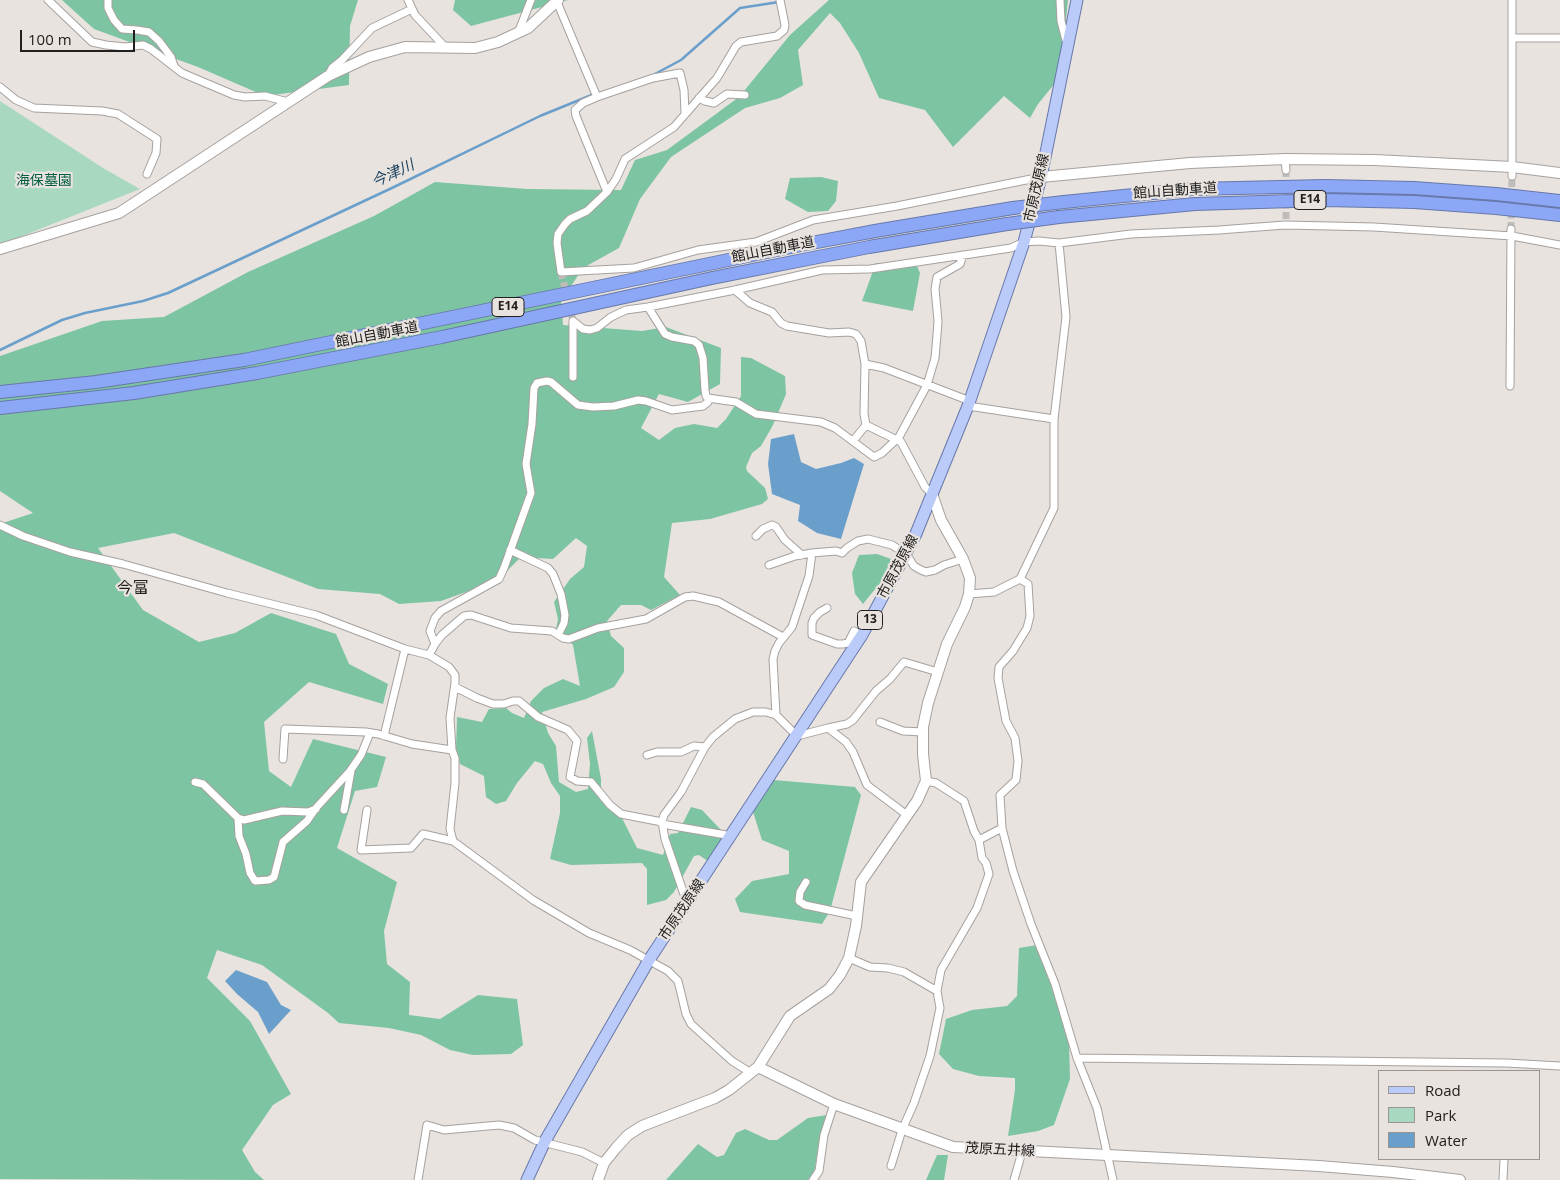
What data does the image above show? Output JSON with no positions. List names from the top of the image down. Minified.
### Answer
{"streets":{"highway":["館山自動車道","E14"],"main road":["市原茂原線","13"],"street":["茂原五井線"]},"districts":["今富"],"water":["今津川"],"parks":["海保墓園"],"legend":["Road","Park","Water"],"scale_bar":"100 m"}
